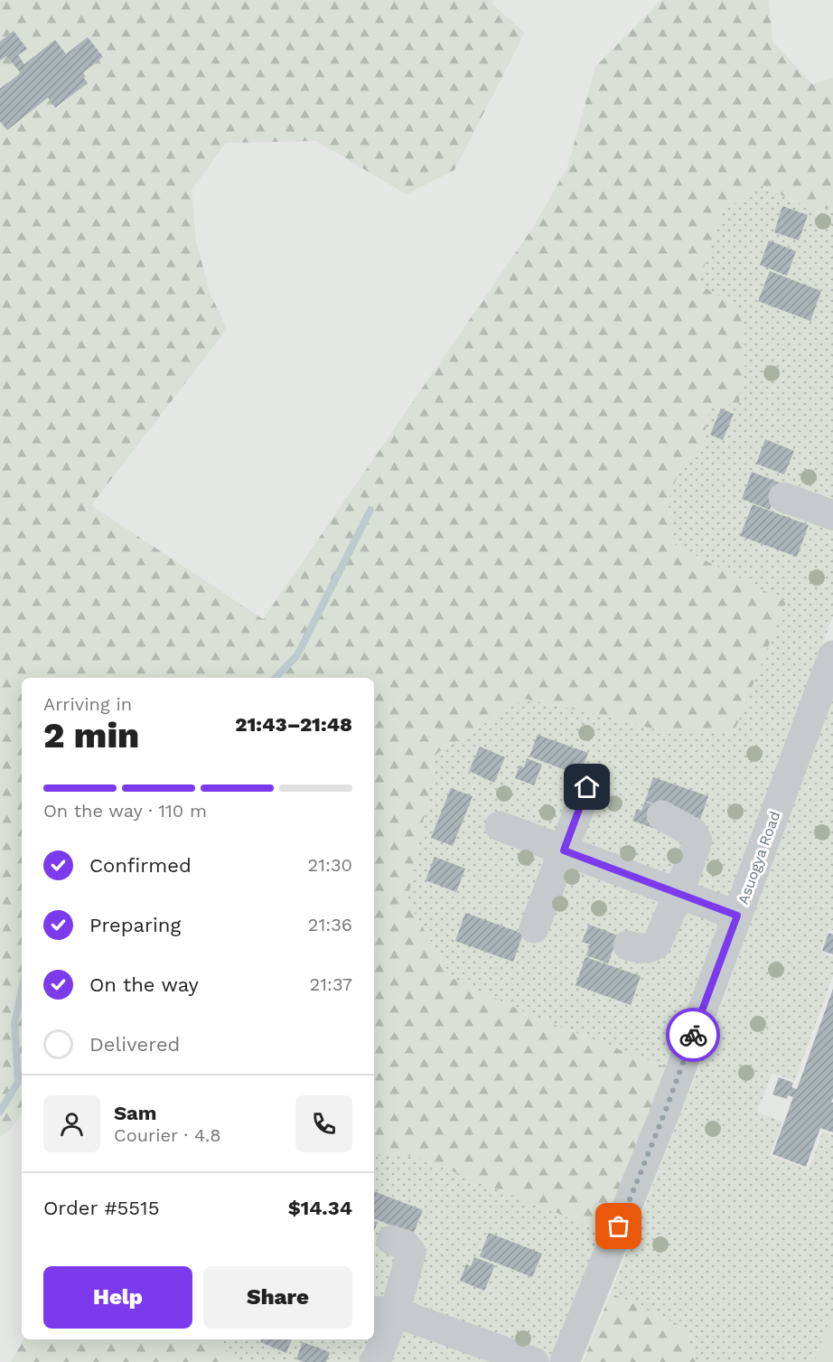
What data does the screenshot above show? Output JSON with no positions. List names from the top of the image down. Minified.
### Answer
{"streets":{"street":["Asuogya Road"]},"page":{"heading":["2 min","Arriving in","21:43–21:48"],"panel":["Sam","Courier · 4.8","Order #5515","$14.34"],"bar":"On the way · 110 m","list":[["Confirmed","21:30"],["Preparing","21:36"],["On the way","21:37"],"Delivered"],"buttons":["Help","Share"]}}
